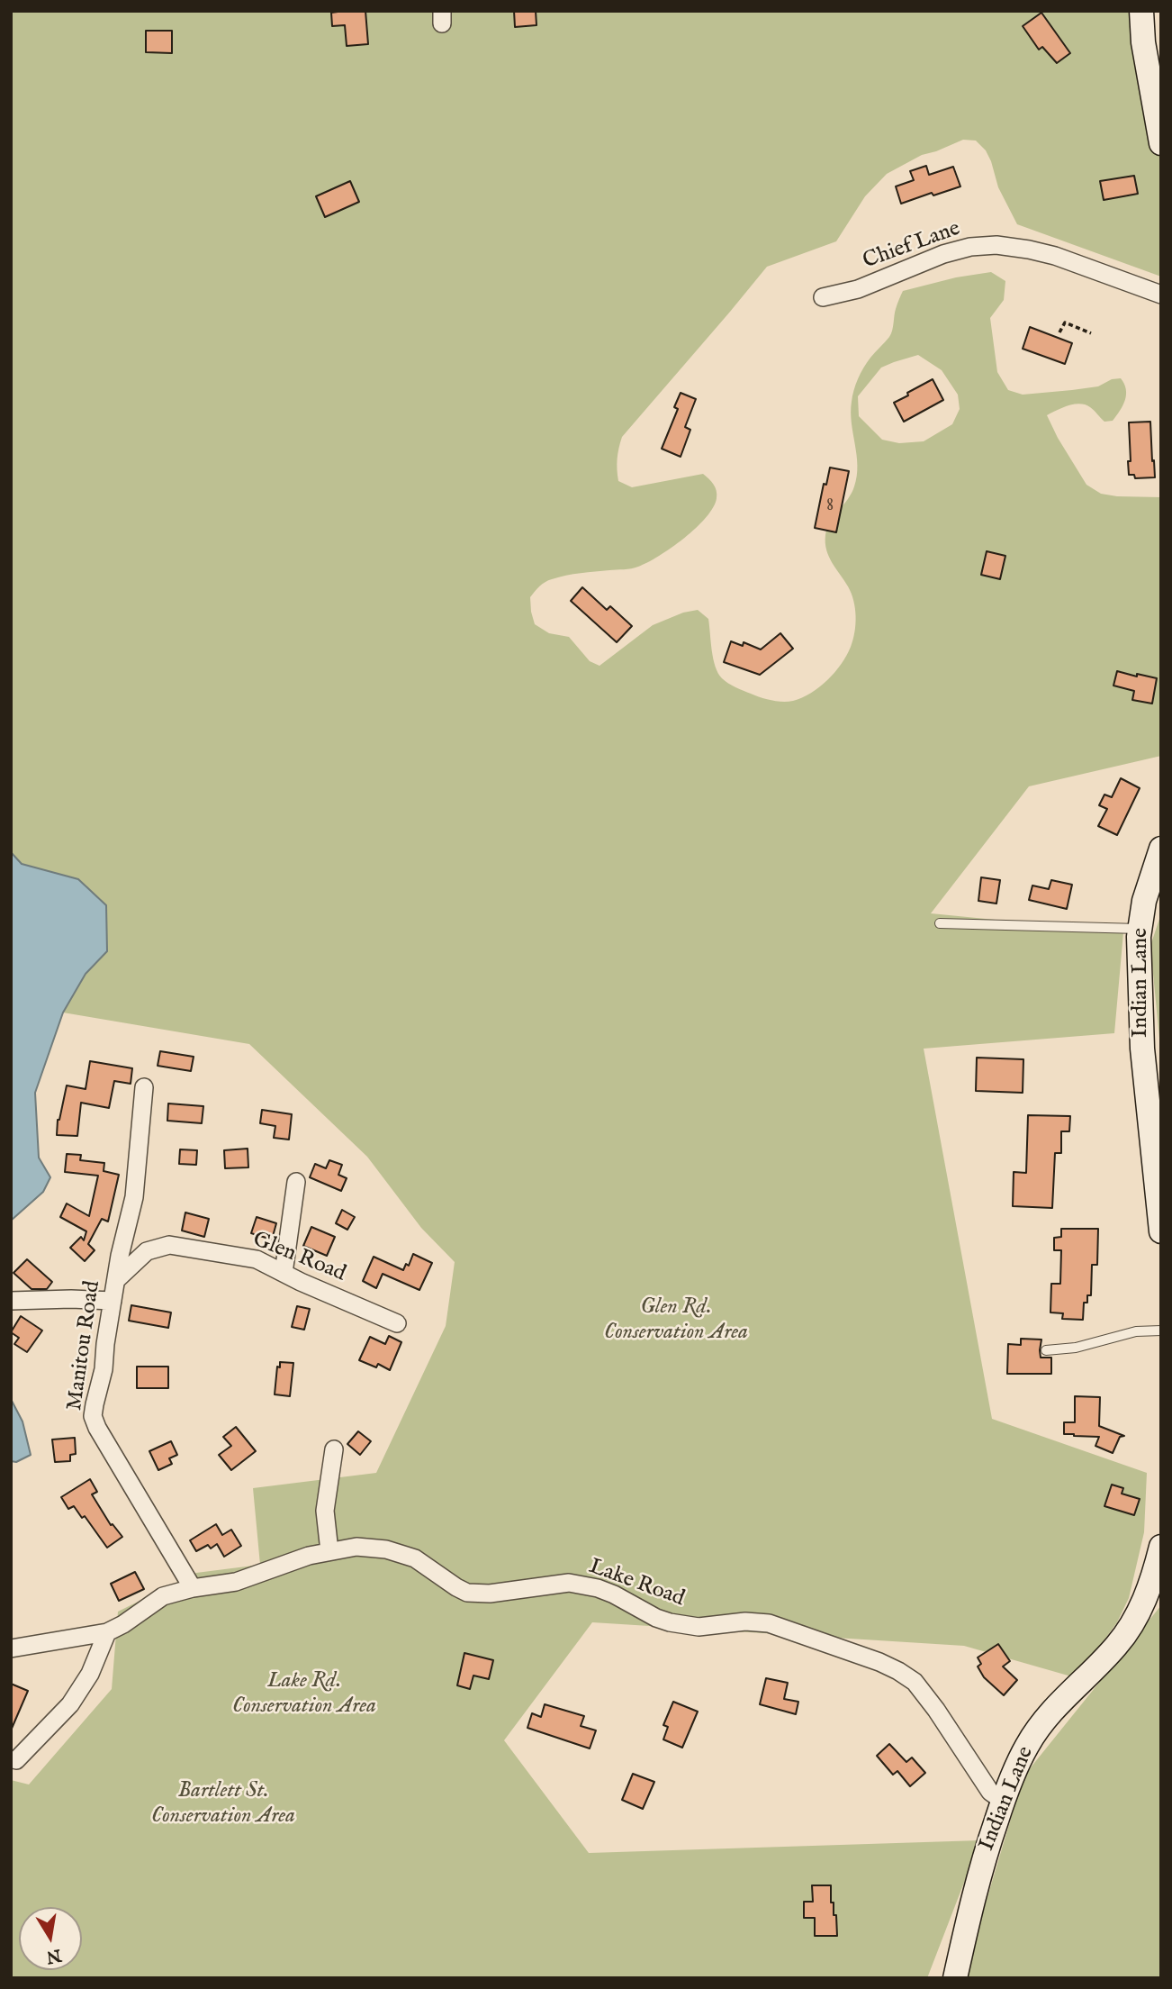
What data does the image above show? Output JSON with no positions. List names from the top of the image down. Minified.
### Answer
{"streets":{"street":["Chief Lane","Indian Lane","Glen Road","Manitou Road","Lake Road"]},"crossings":[["Indian Lane","Lake Road"],["Glen Road","Manitou Road"],["Manitou Road","Lake Road"]],"parks":["Glen Rd. Conservation Area","Lake Rd. Conservation Area","Bartlett St. Conservation Area"],"house_numbers":["8"],"north":"bottom"}
